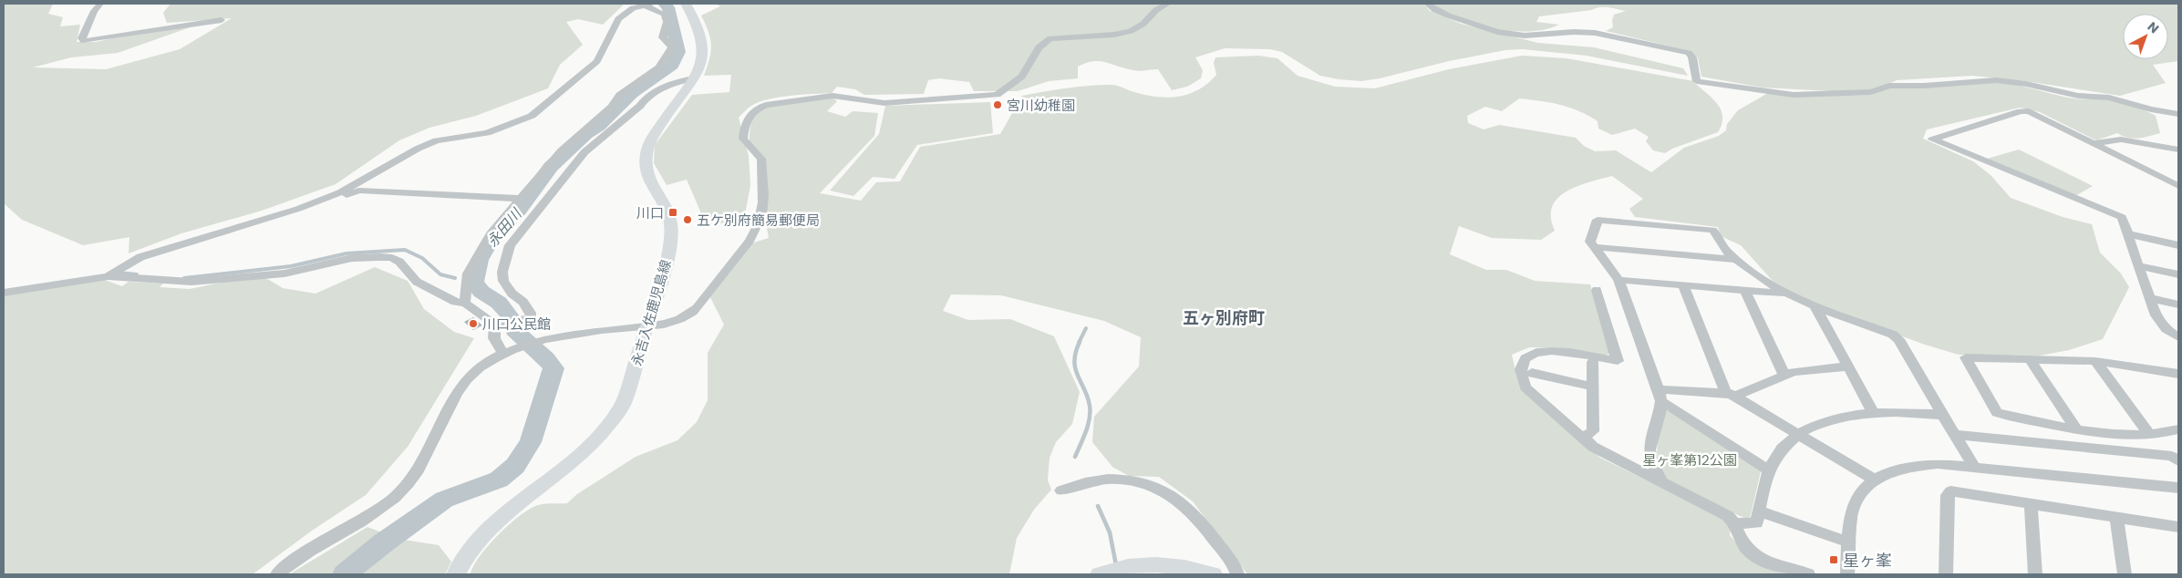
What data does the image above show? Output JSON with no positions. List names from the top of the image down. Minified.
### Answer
{"streets":{"main road":["永吉入佐鹿児島線"]},"districts":["五ヶ別府町"],"water":["永田川"],"parks":["星ヶ峯第12公園"],"places":{"other":["宮川幼稚園","五ケ別府簡易郵便局","川口公民館"],"transit":["川口","星ヶ峯"]},"north":"top right"}
